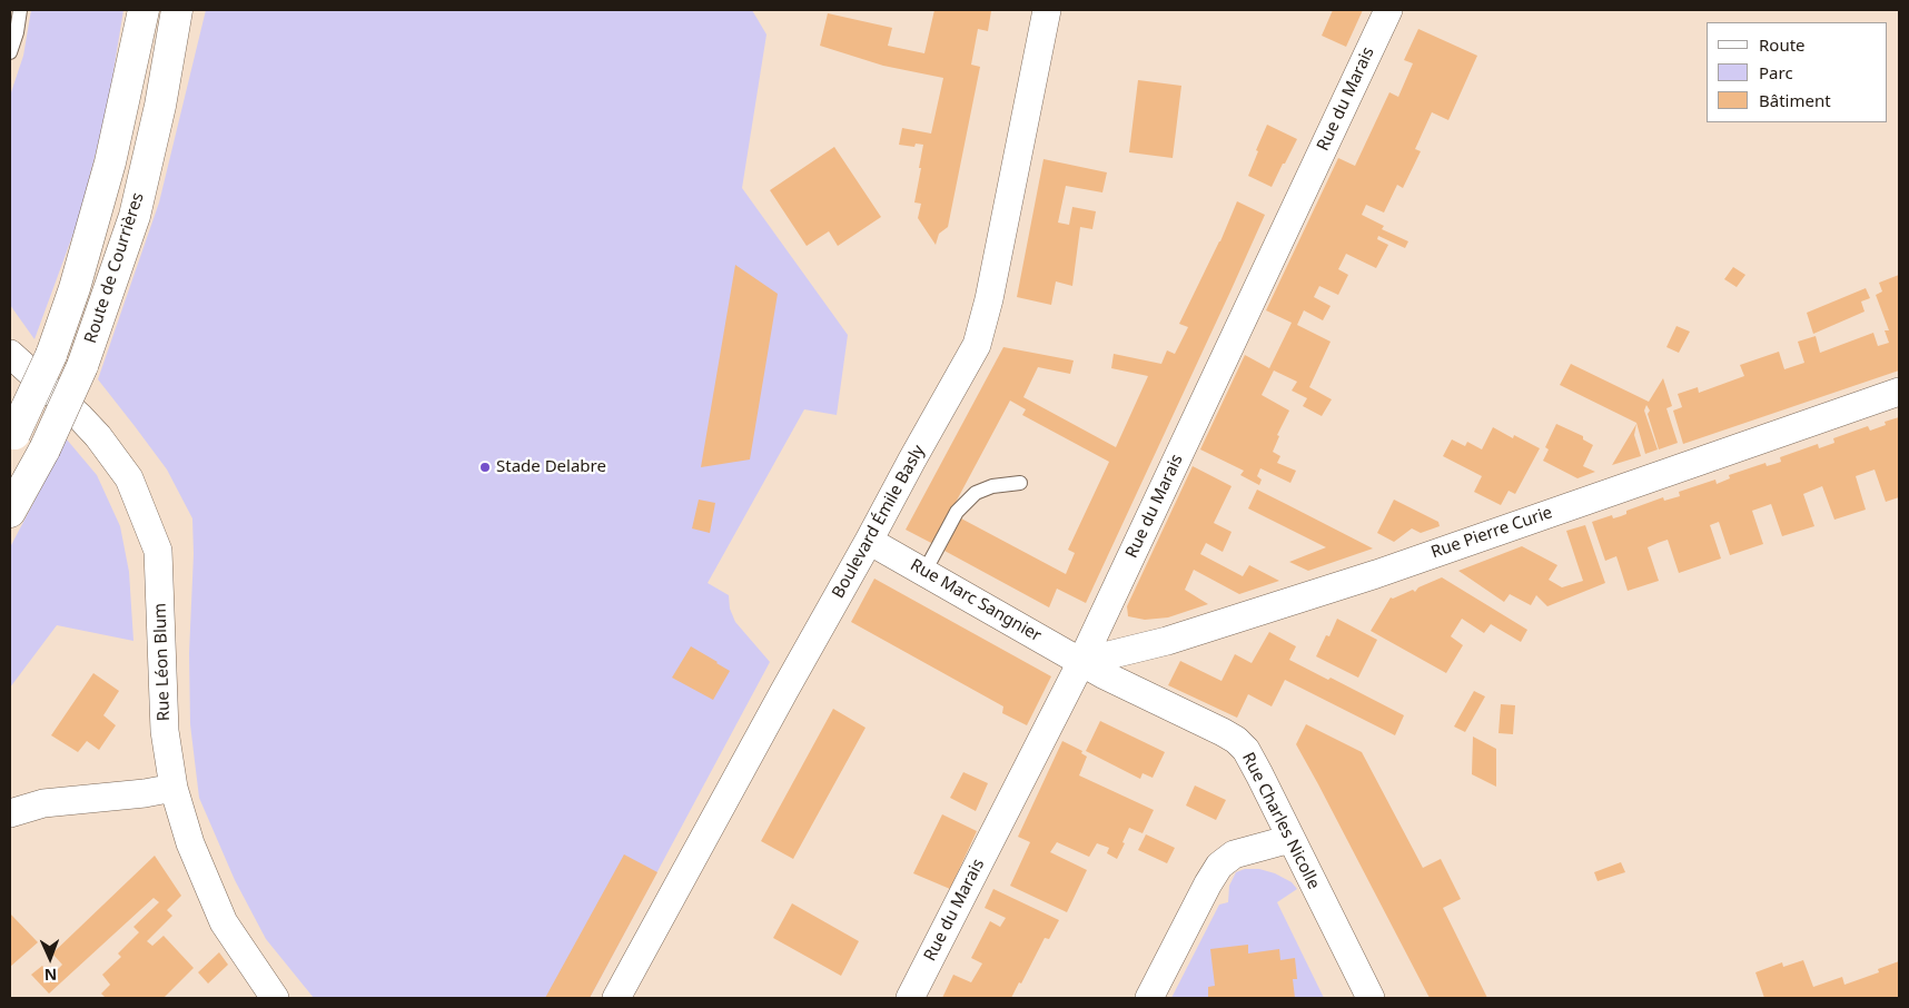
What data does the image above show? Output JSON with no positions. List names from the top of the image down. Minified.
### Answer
{"streets":{"main road":["Route de Courrières"],"street":["Rue du Marais","Boulevard Émile Basly","Rue Pierre Curie","Rue Marc Sangnier","Rue Léon Blum","Rue Charles Nicolle"]},"crossings":[["Rue du Marais","Rue Pierre Curie"],["Rue du Marais","Rue Marc Sangnier"],["Rue du Marais","Rue Charles Nicolle"],["Route de Courrières","Rue Léon Blum"],["Boulevard Émile Basly","Rue Marc Sangnier"],["Rue Pierre Curie","Rue Marc Sangnier"],["Rue Pierre Curie","Rue Charles Nicolle"],["Rue Marc Sangnier","Rue Charles Nicolle"]],"places":["Stade Delabre"],"legend":["Route","Parc","Bâtiment"],"north":"bottom"}
